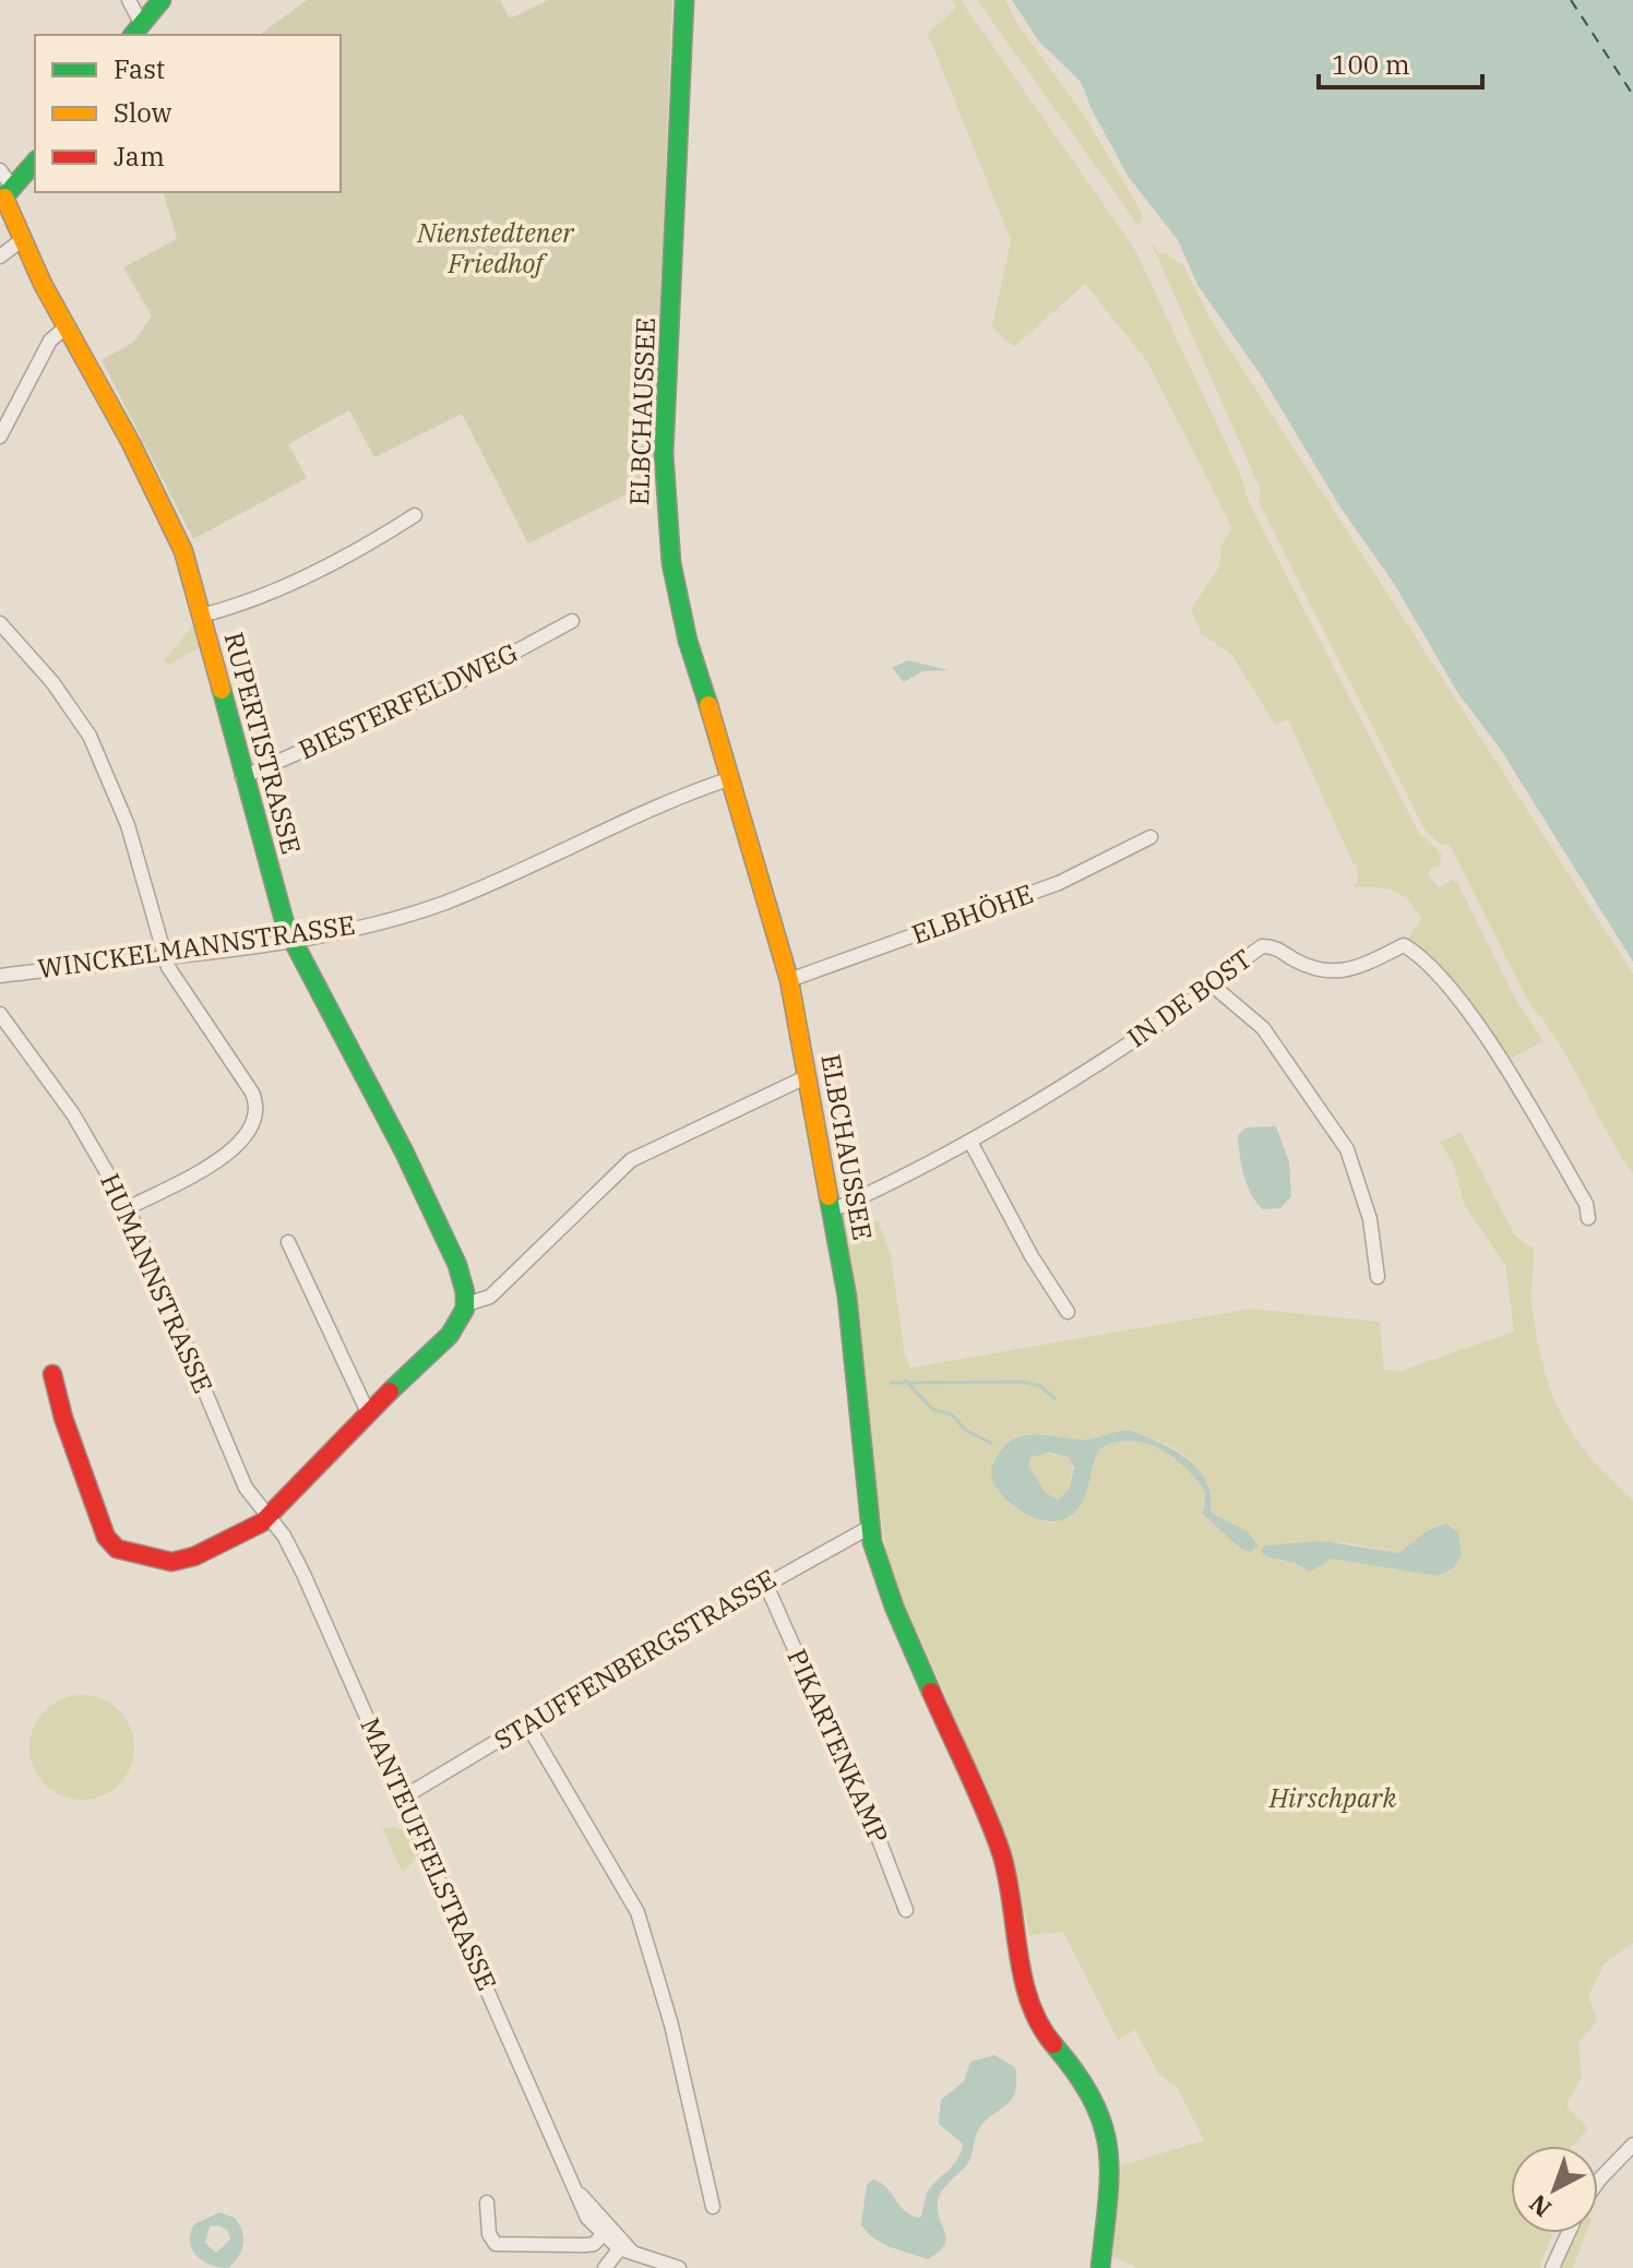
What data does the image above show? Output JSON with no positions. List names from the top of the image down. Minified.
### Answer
{"streets":{"main road":["ELBCHAUSSEE","RUPERTISTRASSE"],"street":["BIESTERFELDWEG","ELBHÖHE","WINCKELMANNSTRASSE","IN DE BOST","HUMANNSTRASSE","STAUFFENBERGSTRASSE","PIKARTENKAMP","MANTEUFFELSTRASSE"]},"crossings":[["ELBCHAUSSEE","ELBHÖHE"],["ELBCHAUSSEE","WINCKELMANNSTRASSE"],["ELBCHAUSSEE","IN DE BOST"],["ELBCHAUSSEE","STAUFFENBERGSTRASSE"],["BIESTERFELDWEG","RUPERTISTRASSE"],["RUPERTISTRASSE","WINCKELMANNSTRASSE"],["HUMANNSTRASSE","MANTEUFFELSTRASSE"],["STAUFFENBERGSTRASSE","PIKARTENKAMP"],["STAUFFENBERGSTRASSE","MANTEUFFELSTRASSE"]],"parks":["Nienstedtener Friedhof","Hirschpark"],"legend":["Fast","Slow","Jam"],"scale_bar":"100 m","north":"bottom left"}
